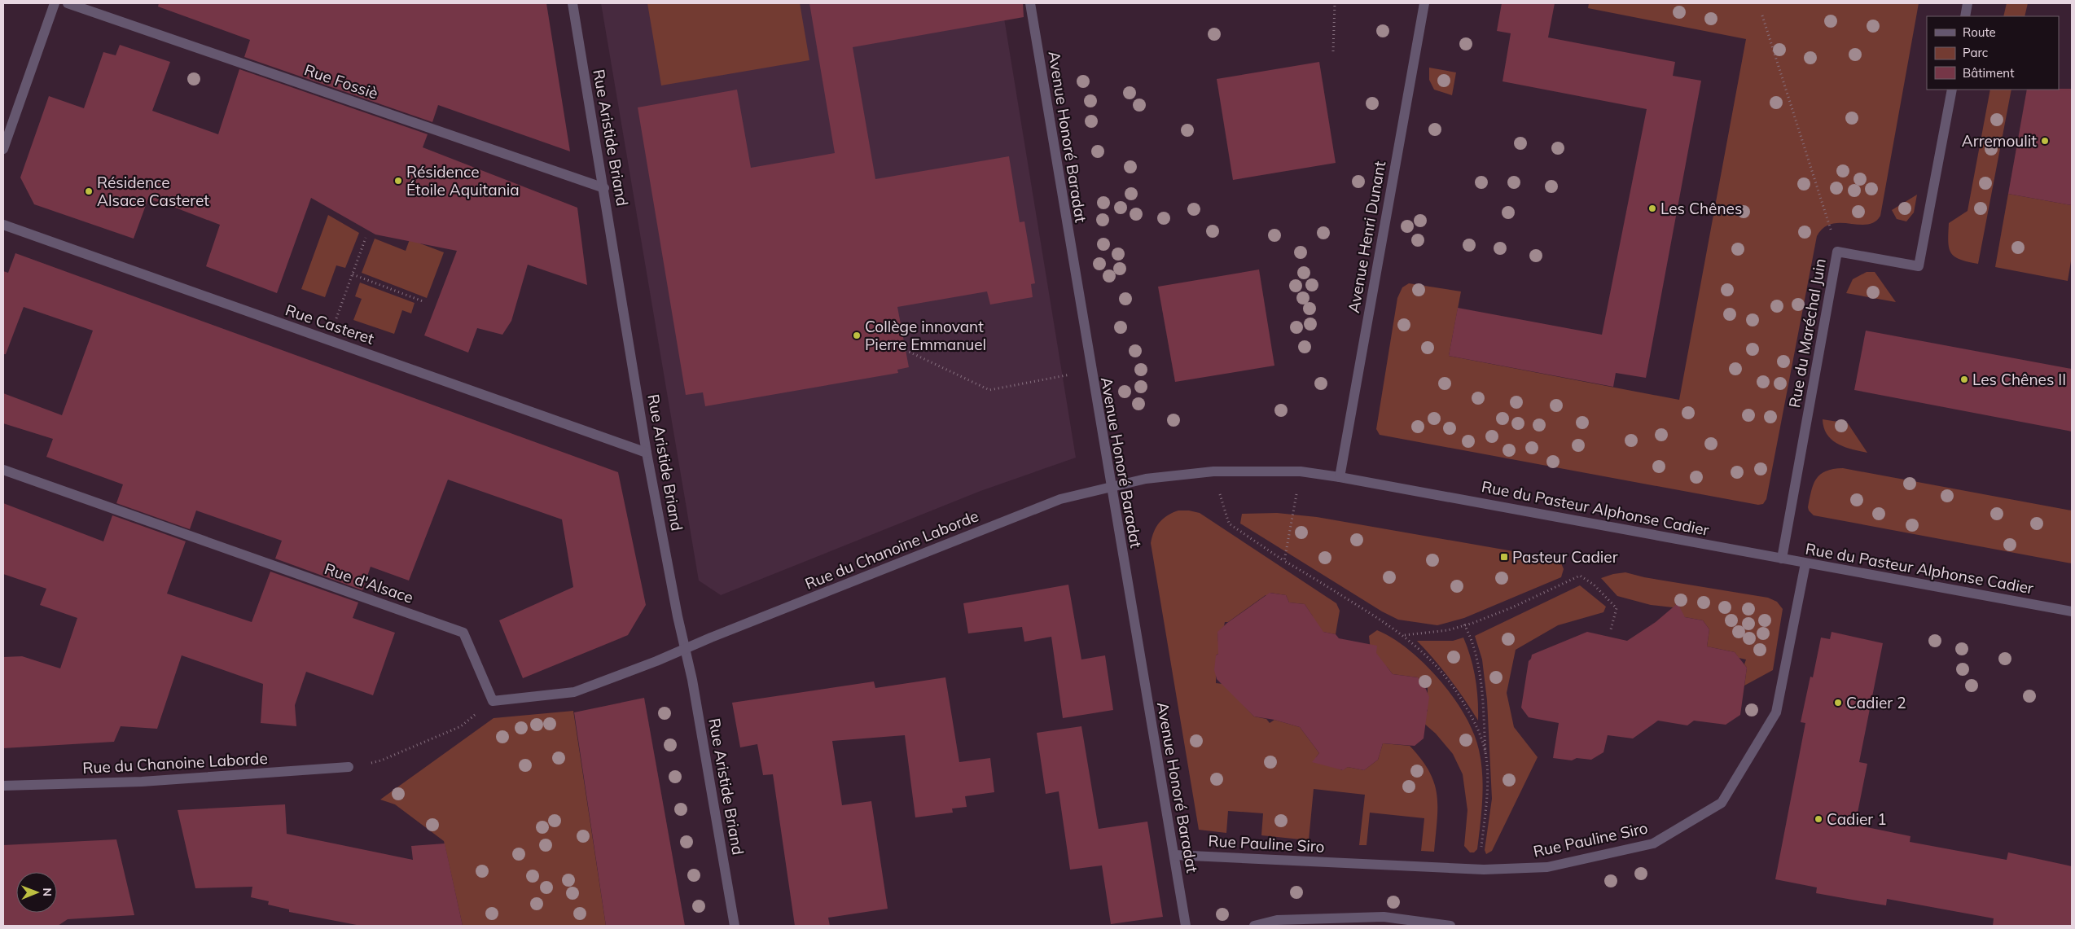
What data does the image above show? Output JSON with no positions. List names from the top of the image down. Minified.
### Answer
{"streets":{"street":["Rue Fossiè","Avenue Honoré Baradat","Rue Aristide Briand","Avenue Henri Dunant","Rue Casteret","Rue du Maréchal Juin","Rue du Pasteur Alphonse Cadier","Rue du Chanoine Laborde","Rue d'Alsace","Rue Pauline Siro"]},"crossings":[["Rue Fossiè","Rue Aristide Briand"],["Avenue Honoré Baradat","Rue du Pasteur Alphonse Cadier"],["Avenue Honoré Baradat","Rue du Chanoine Laborde"],["Avenue Honoré Baradat","Rue Pauline Siro"],["Rue Aristide Briand","Rue Casteret"],["Rue Aristide Briand","Rue du Chanoine Laborde"],["Avenue Henri Dunant","Rue du Pasteur Alphonse Cadier"],["Rue du Maréchal Juin","Rue du Pasteur Alphonse Cadier"],["Rue du Pasteur Alphonse Cadier","Rue du Chanoine Laborde"],["Rue du Pasteur Alphonse Cadier","Rue Pauline Siro"]],"places":{"other":["Arremoulit","Résidence Étoile Aquitania","Résidence Alsace Casteret","Les Chênes","Collège innovant Pierre Emmanuel","Les Chênes II","Cadier 2","Cadier 1"],"transit":["Pasteur Cadier"]},"legend":["Route","Parc","Bâtiment"],"north":"right"}
